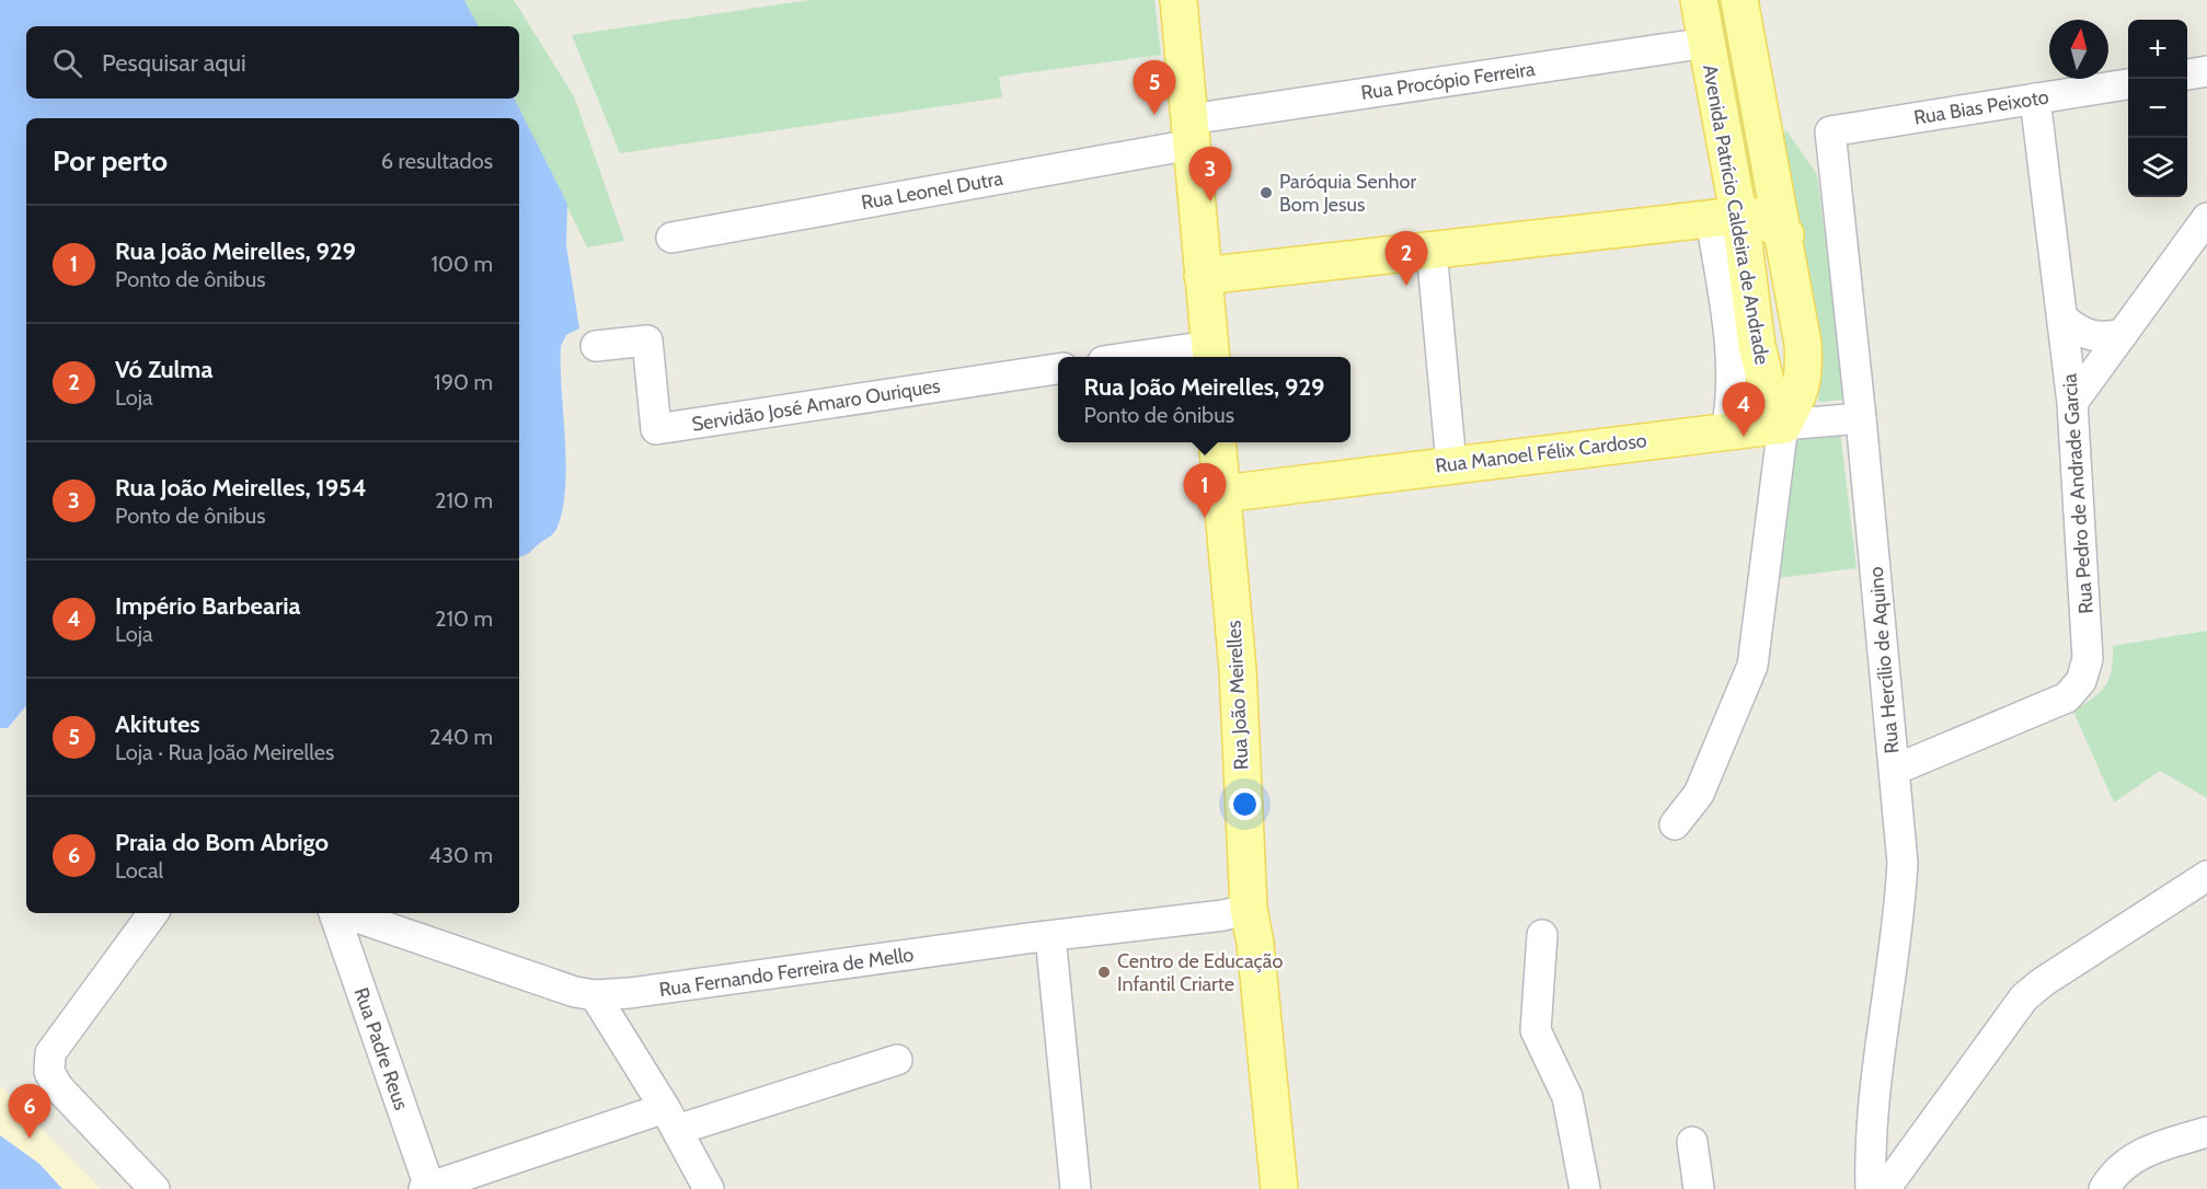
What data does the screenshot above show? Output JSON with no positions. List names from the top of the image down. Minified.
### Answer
{"streets":{"main road":["Avenida Patrício Caldeira de Andrade","Rua Manoel Félix Cardoso","Rua João Meirelles"],"street":["Rua Procópio Ferreira","Rua Bias Peixoto","Rua Leonel Dutra","Servidão José Amaro Ouriques","Rua Pedro de Andrade Garcia","Rua Hercílio de Aquino","Rua Fernando Ferreira de Mello","Rua Padre Reus"]},"crossings":[["Rua Procópio Ferreira","Rua Leonel Dutra"],["Rua Procópio Ferreira","Avenida Patrício Caldeira de Andrade"],["Rua Bias Peixoto","Rua Pedro de Andrade Garcia"],["Rua Bias Peixoto","Rua Hercílio de Aquino"],["Avenida Patrício Caldeira de Andrade","Rua Manoel Félix Cardoso"],["Rua Manoel Félix Cardoso","Rua Hercílio de Aquino"],["Rua Manoel Félix Cardoso","Rua João Meirelles"],["Rua Pedro de Andrade Garcia","Rua Hercílio de Aquino"],["Rua João Meirelles","Rua Fernando Ferreira de Mello"]],"places":["Paróquia Senhor Bom Jesus","Centro de Educação Infantil Criarte"],"north":"top","page":{"map_buttons":["+","−"],"search":"Pesquisar aqui","pins":["5","3","2","4","1","6"],"heading":["Por perto","6 resultados"],"list":[{"mark":"1","name":"Rua João Meirelles, 929","note":"Ponto de ônibus","value":"100 m"},{"mark":"2","name":"Vó Zulma","note":"Loja","value":"190 m"},{"mark":"3","name":"Rua João Meirelles, 1954","note":"Ponto de ônibus","value":"210 m"},{"mark":"4","name":"Império Barbearia","note":"Loja","value":"210 m"},{"mark":"5","name":"Akitutes","note":"Loja · Rua João Meirelles","value":"240 m"},{"mark":"6","name":"Praia do Bom Abrigo","note":"Local","value":"430 m"}],"popup":["Rua João Meirelles, 929","Ponto de ônibus"]}}
